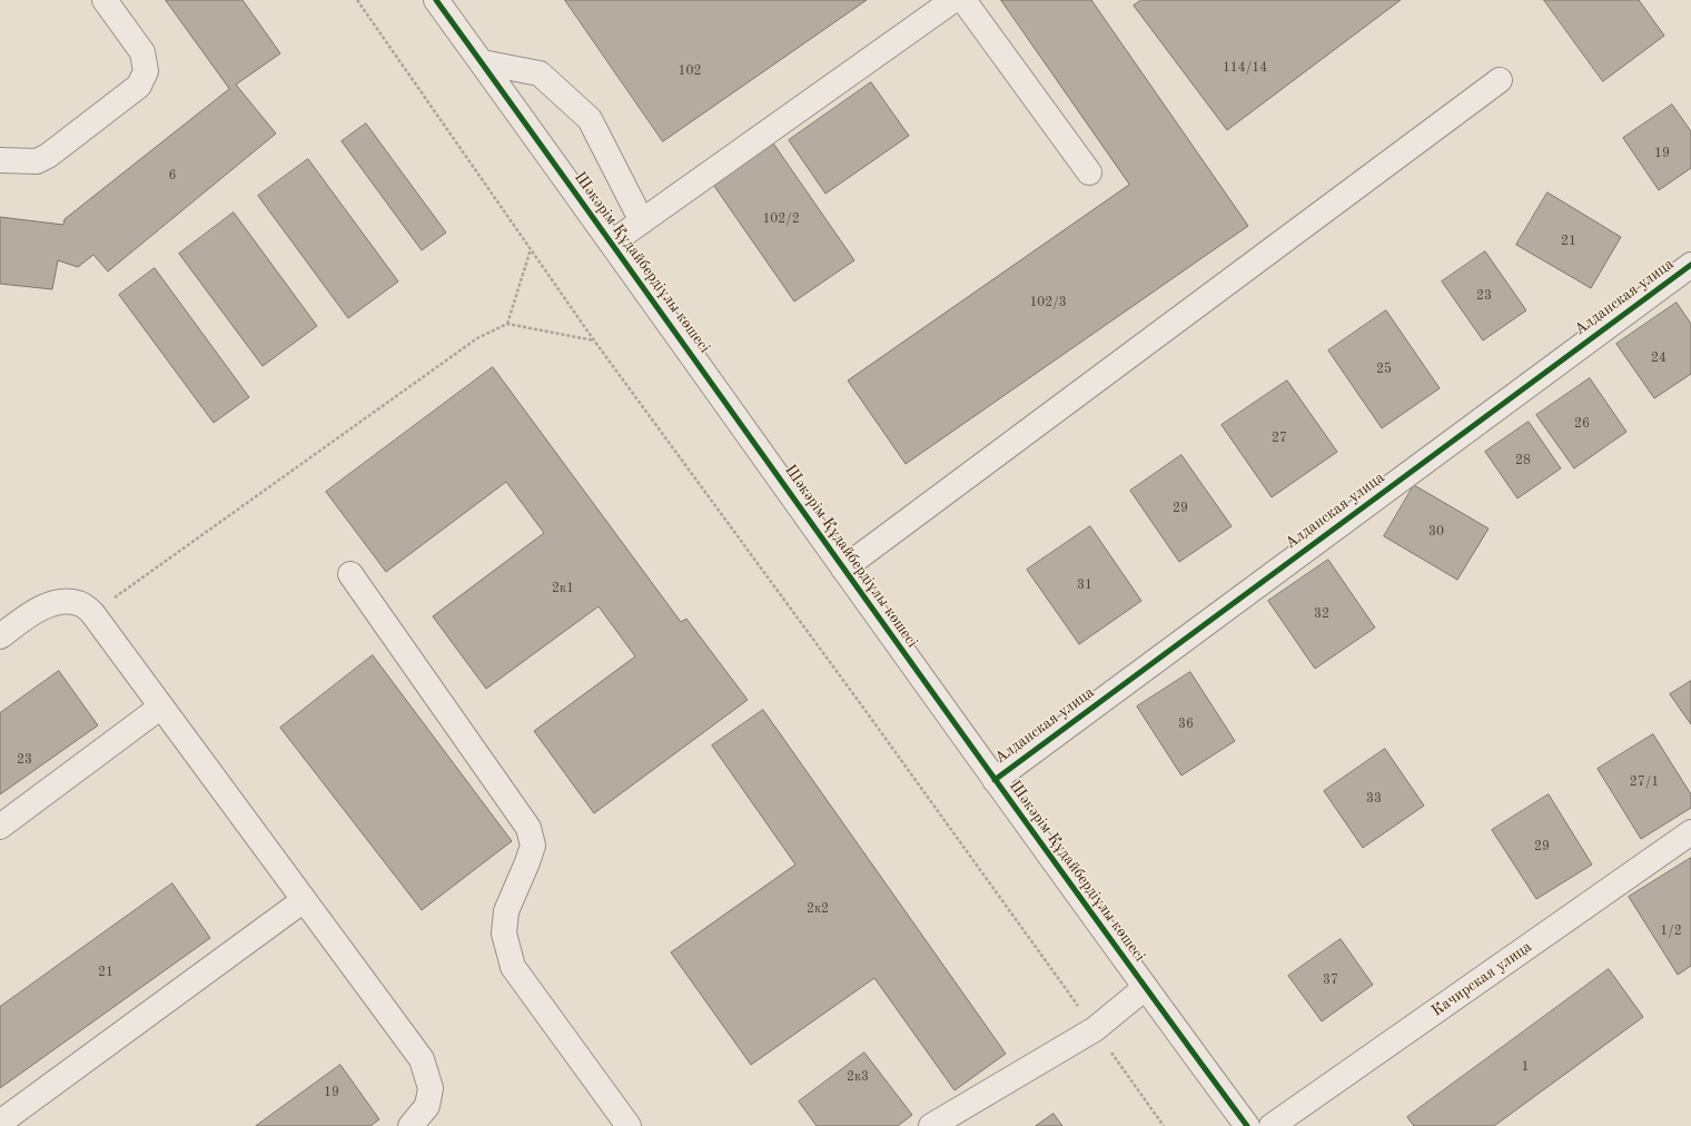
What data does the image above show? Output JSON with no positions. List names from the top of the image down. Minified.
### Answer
{"streets":{"street":["Шәкәрім Құдайбердіұлы көшесі","Алданская улица","Качирская улица"]},"crossings":[["Шәкәрім Құдайбердіұлы көшесі","Алданская улица"]],"house_numbers":["114/14","102","19","6","102/2","21","23","102/3","24","25","26","27","28","29","30","31","2к1","32","36","23","27/1","33","29","2к2","1/2","21","37","1","2к3","19"]}
